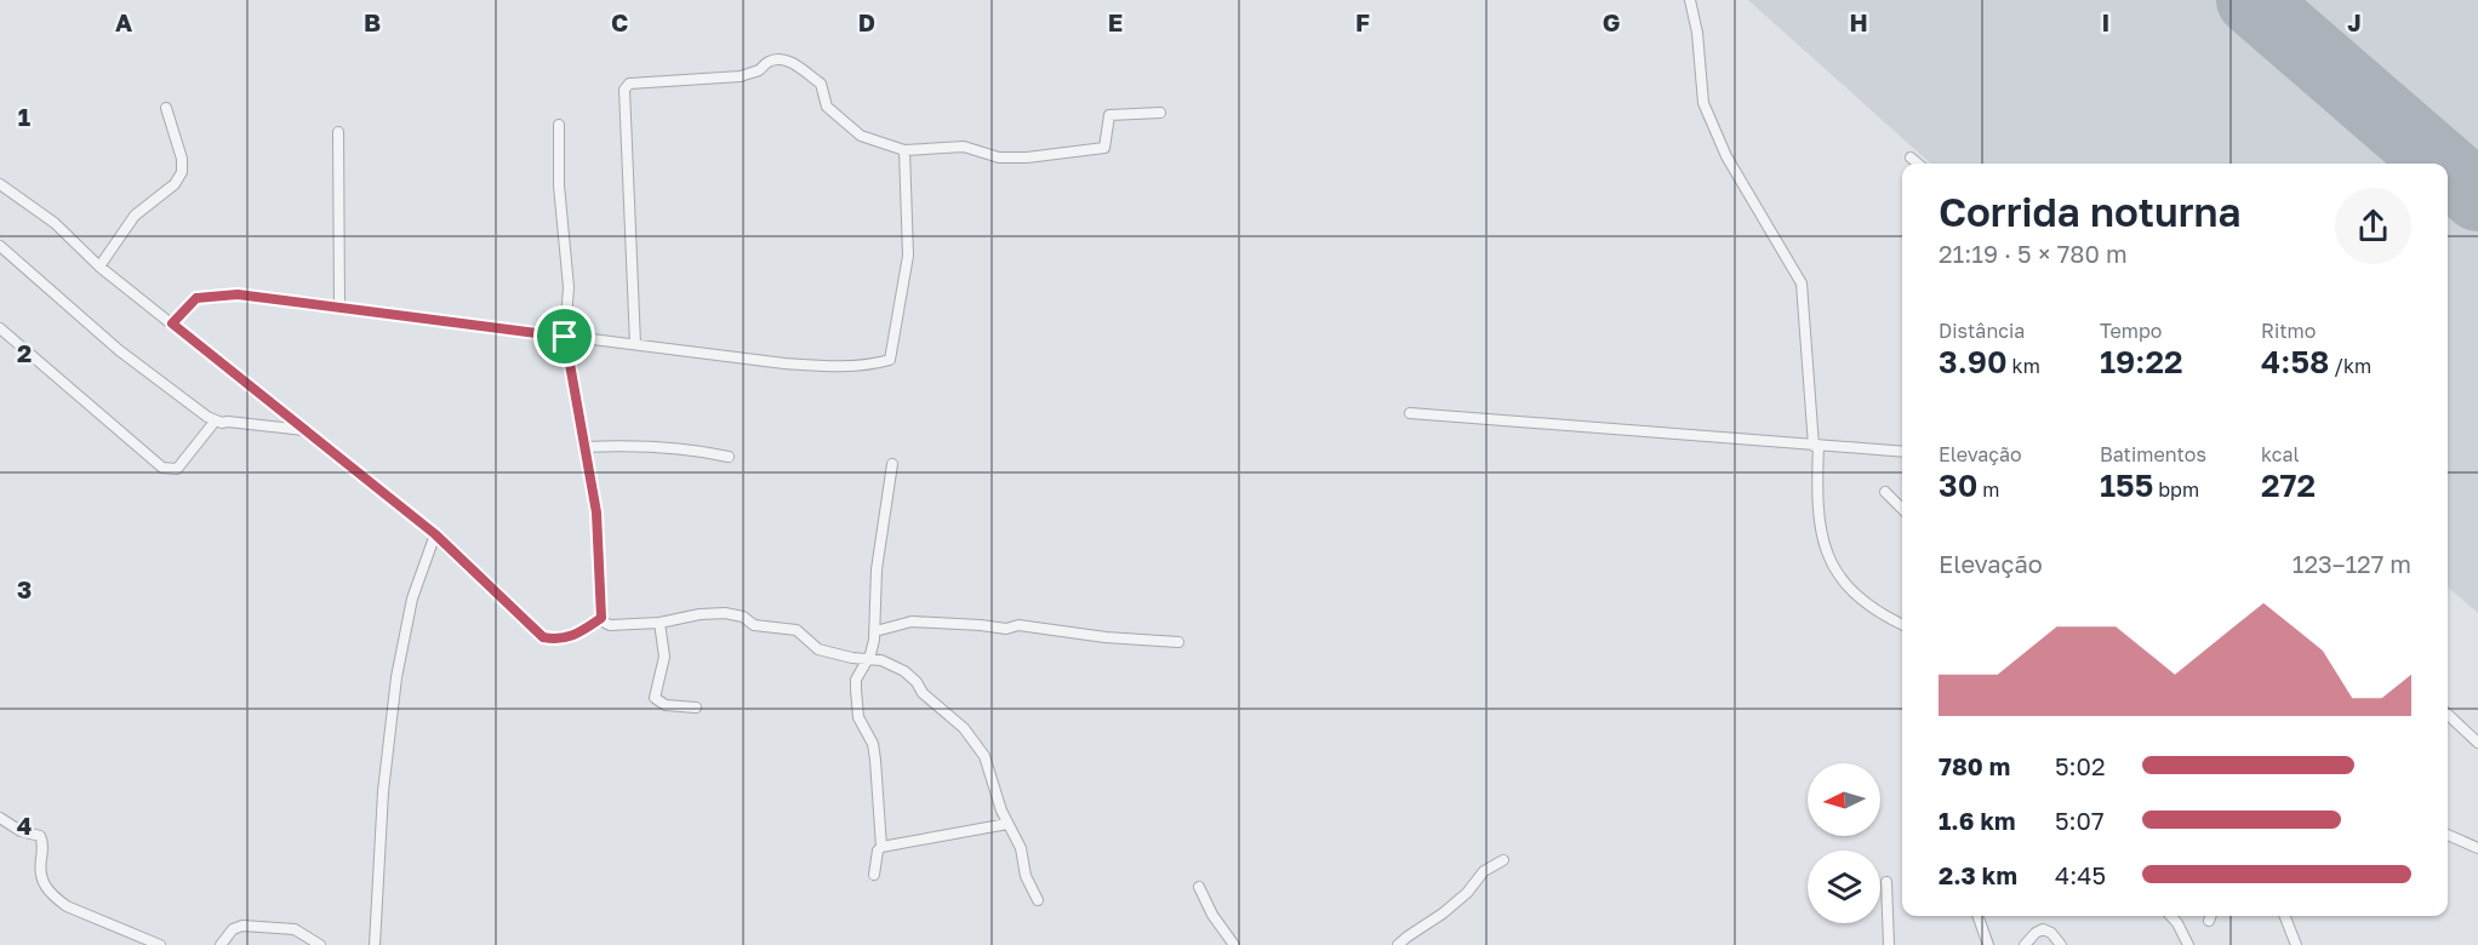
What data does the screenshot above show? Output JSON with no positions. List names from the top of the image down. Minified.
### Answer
{"north":"left","page":{"heading":["Corrida noturna","21:19 · 5 × 780 m"],"stats":[["Distância","3.90 km"],["Tempo","19:22"],["Ritmo","4:58 /km"],["Elevação","30 m"],["Batimentos","155 bpm"],["kcal","272"]],"chart":["Elevação","123–127 m"],"list":[{"name":"780 m","note":"5:02"},{"name":"1.6 km","note":"5:07"},{"name":"2.3 km","note":"4:45"}]},"grid":{"columns":["A","B","C","D","E","F","G","H","I","J"],"rows":["1","2","3","4"]}}
